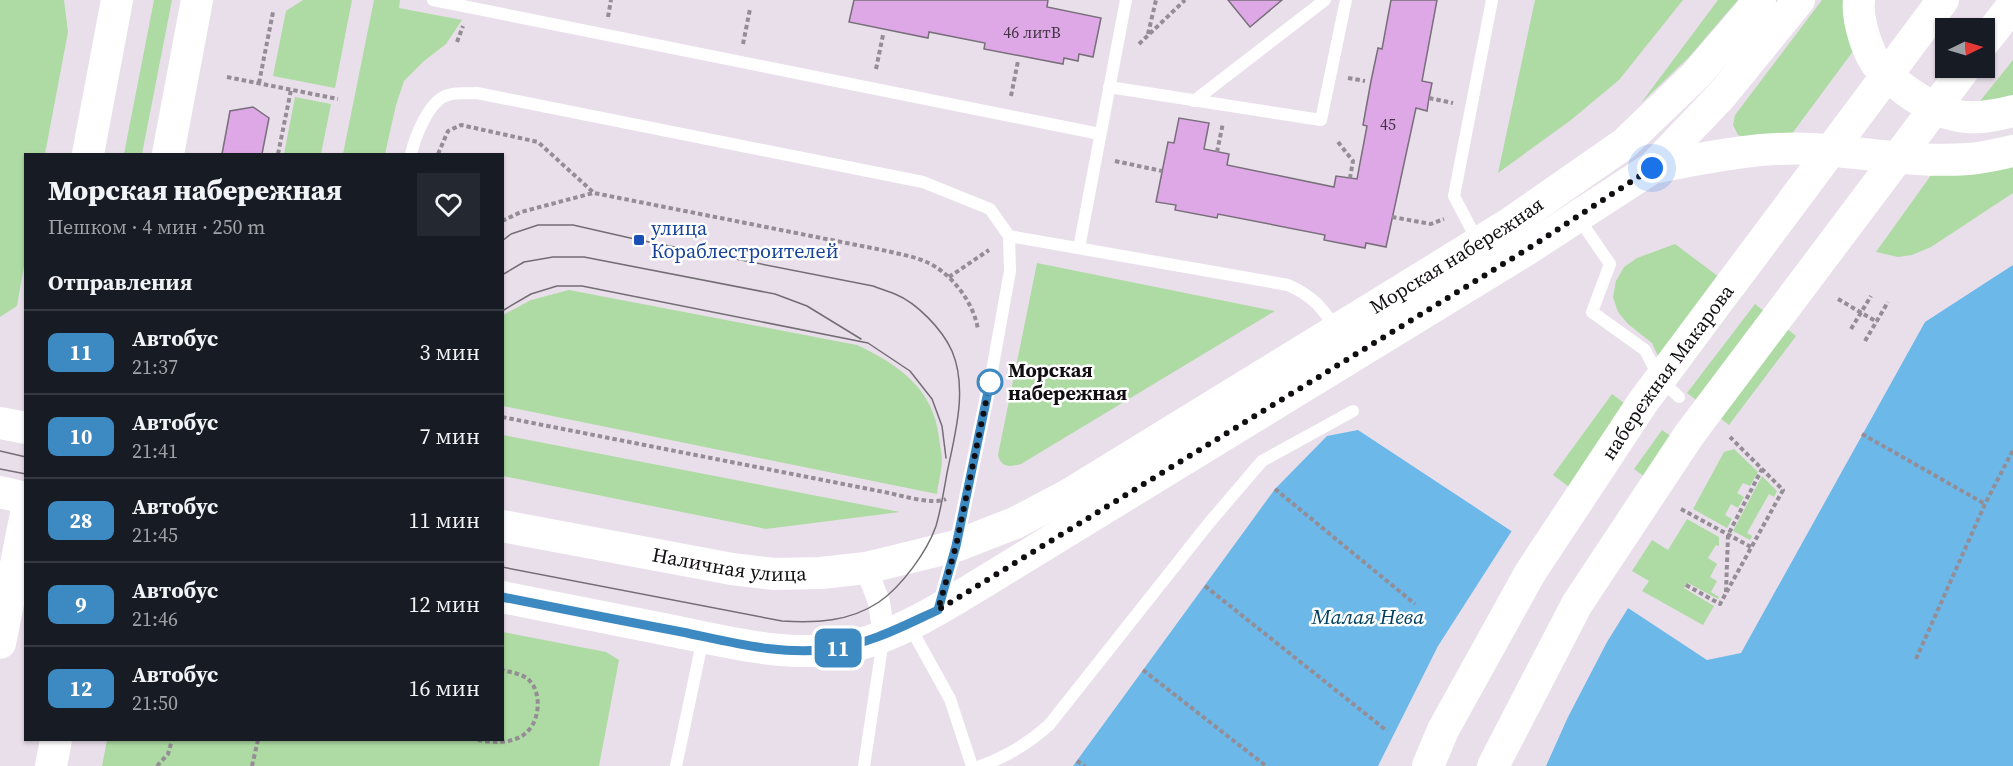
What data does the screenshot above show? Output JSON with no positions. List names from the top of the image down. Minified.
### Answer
{"streets":{"main road":["Морская набережная","набережная Макарова","Наличная улица"]},"crossings":[["Морская набережная","Наличная улица"]],"water":["Малая Нева"],"places":{"transit":["улица Кораблестроителей"],"other":["Морская набережная"]},"lines":["bus line 11"],"house_numbers":["46 литВ","45"],"north":"right","page":{"on_map":"11","heading":[["Морская набережная","Пешком · 4 мин · 250 m"],"Отправления"],"list":[{"mark":"11","name":"Автобус","note":"21:37","value":"3 мин"},{"mark":"10","name":"Автобус","note":"21:41","value":"7 мин"},{"mark":"28","name":"Автобус","note":"21:45","value":"11 мин"},{"mark":"9","name":"Автобус","note":"21:46","value":"12 мин"},{"mark":"12","name":"Автобус","note":"21:50","value":"16 мин"}]}}
